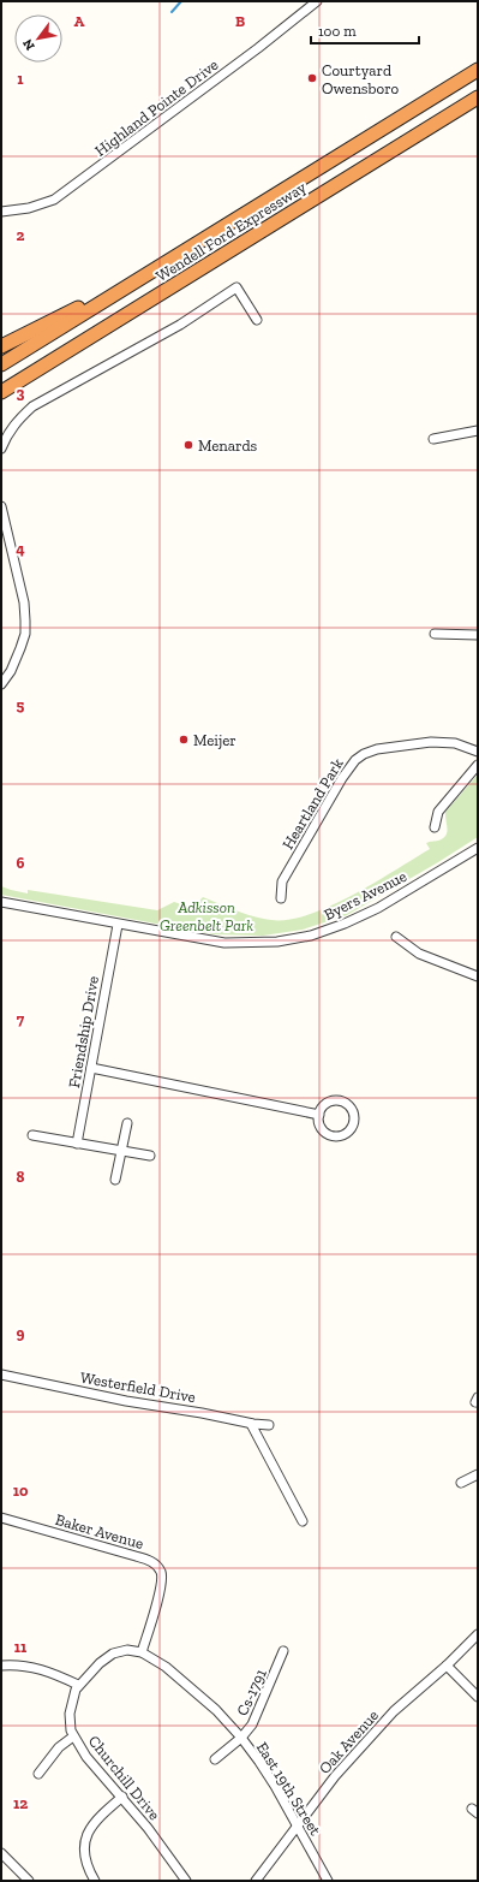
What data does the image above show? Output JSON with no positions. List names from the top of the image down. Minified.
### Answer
{"streets":{"highway":["Wendell Ford Expressway"],"street":["Highland Pointe Drive","Heartland Park","Byers Avenue","Friendship Drive","Westerfield Drive","Baker Avenue","Cs-1791","Oak Avenue","Churchill Drive","East 19th Street"]},"crossings":[["Byers Avenue","Friendship Drive"],["Baker Avenue","East 19th Street"],["Cs-1791","East 19th Street"],["Oak Avenue","East 19th Street"]],"parks":["Adkisson Greenbelt Park"],"places":["Courtyard Owensboro","Menards","Meijer"],"scale_bar":"100 m","north":"bottom left","grid":{"columns":["A","B"],"rows":["1","2","3","4","5","6","7","8","9","10","11","12"]}}
